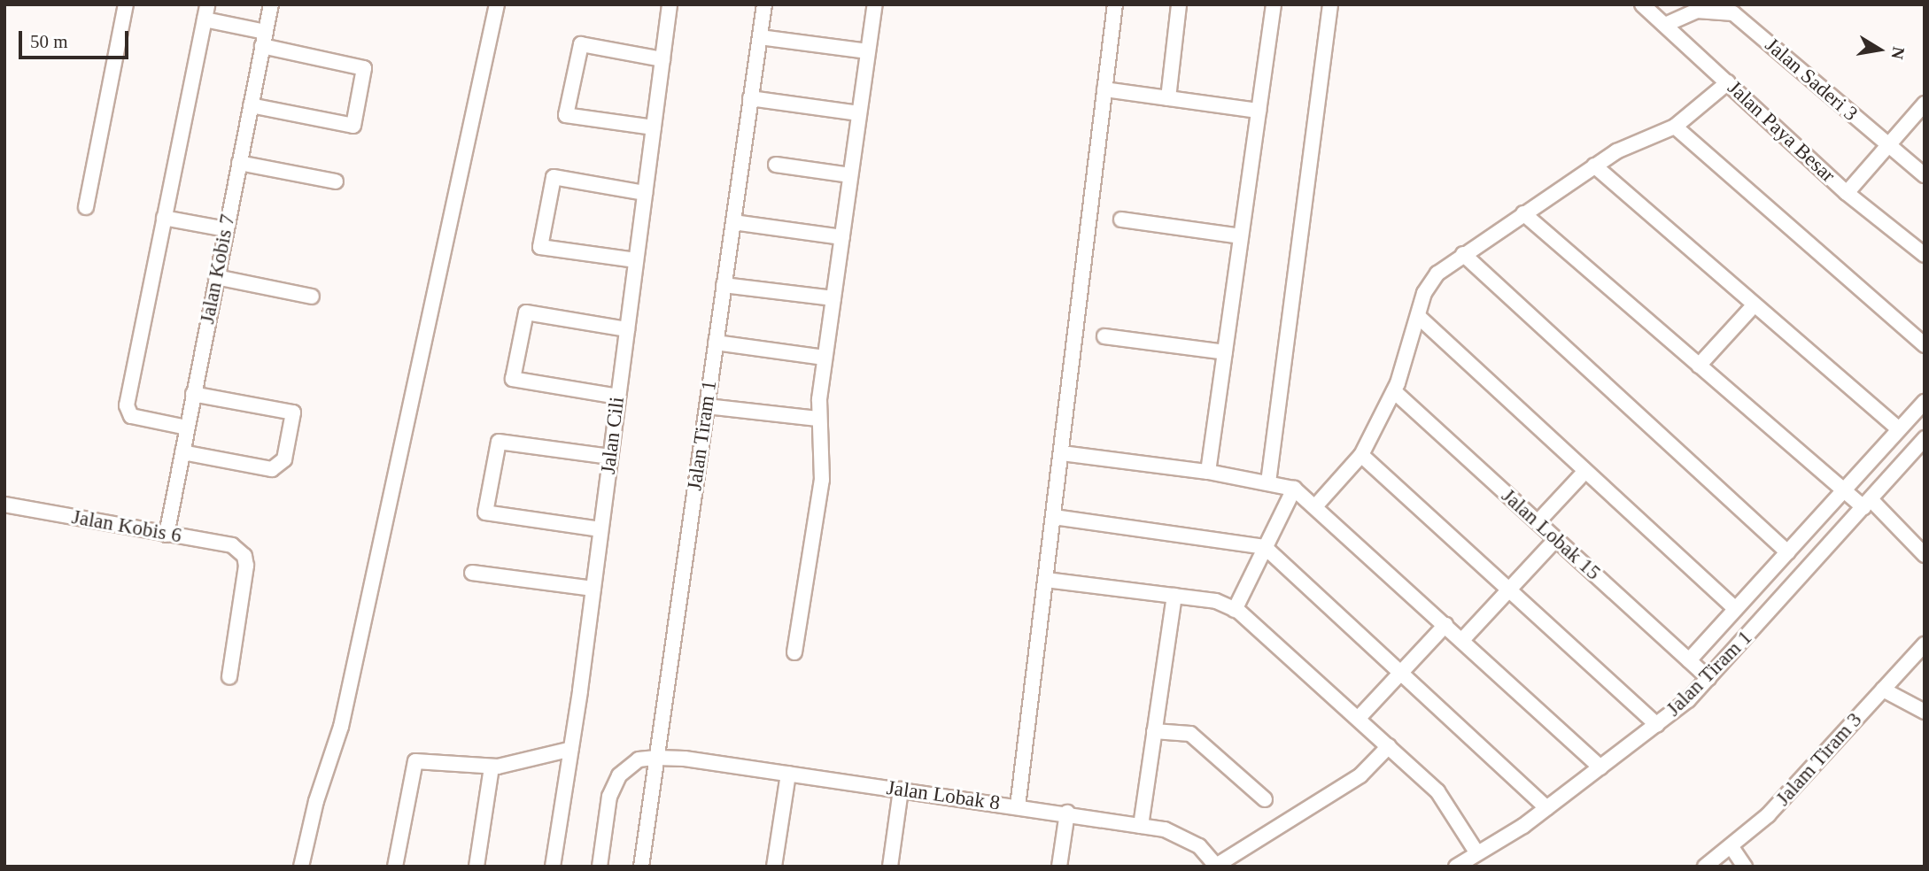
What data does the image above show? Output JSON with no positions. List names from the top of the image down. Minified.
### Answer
{"streets":{"street":["Jalan Saderi 3","Jalan Paya Besar","Jalan Kobis 7","Jalan Cili","Jalan Tiram 1","Jalan Kobis 6","Jalan Lobak 15","Jalam Tiram 3","Jalan Lobak 8"]},"crossings":[["Jalan Saderi 3","Jalan Paya Besar"],["Jalan Kobis 7","Jalan Kobis 6"],["Jalan Tiram 1","Jalan Lobak 15"],["Jalan Tiram 1","Jalan Lobak 8"]],"scale_bar":"50 m","north":"right"}
